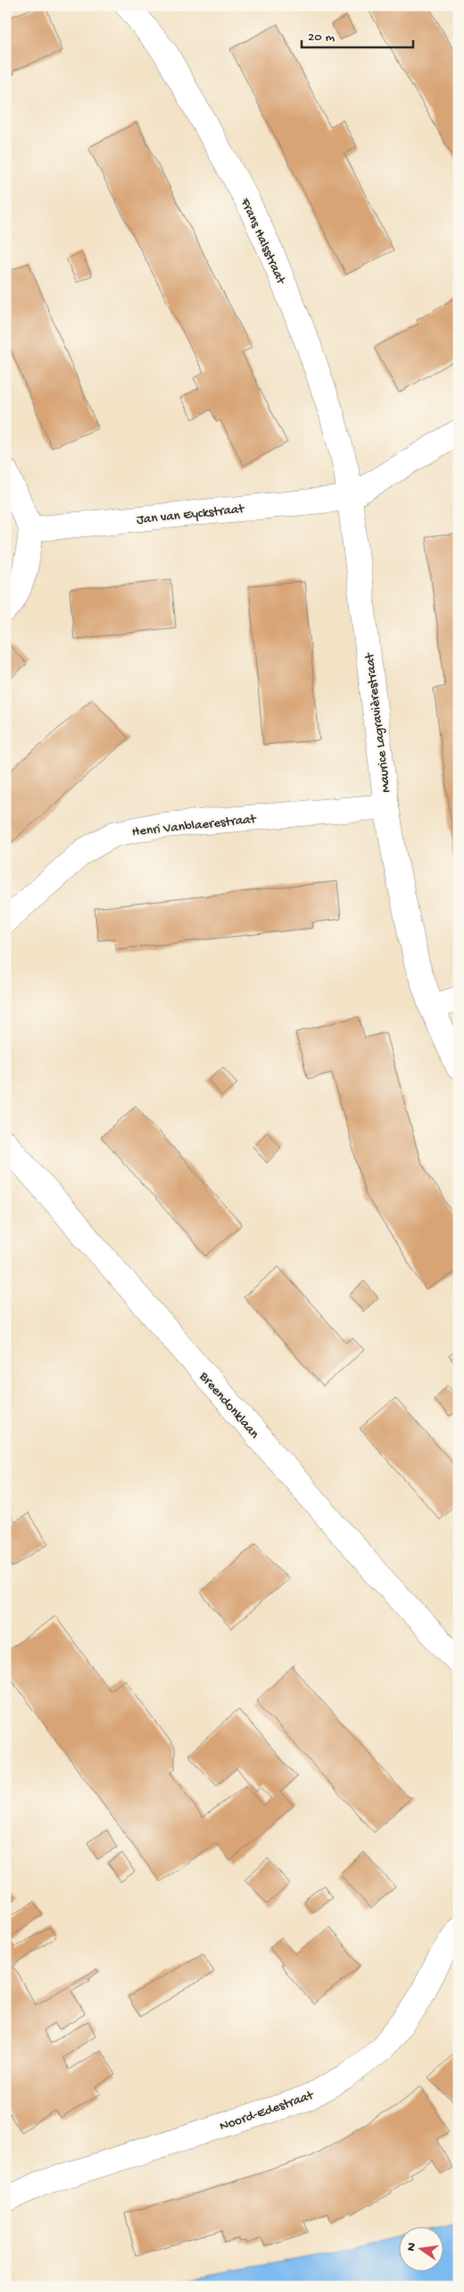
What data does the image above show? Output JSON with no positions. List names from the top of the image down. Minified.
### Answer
{"streets":{"street":["Frans Halsstraat","Jan van Eyckstraat","Maurice Lagravièrestraat","Henri Vanblaerestraat","Breendonklaan","Noord-Edestraat"]},"crossings":[["Frans Halsstraat","Jan van Eyckstraat"],["Frans Halsstraat","Maurice Lagravièrestraat"],["Jan van Eyckstraat","Maurice Lagravièrestraat"],["Maurice Lagravièrestraat","Henri Vanblaerestraat"]],"scale_bar":"20 m","north":"left"}
